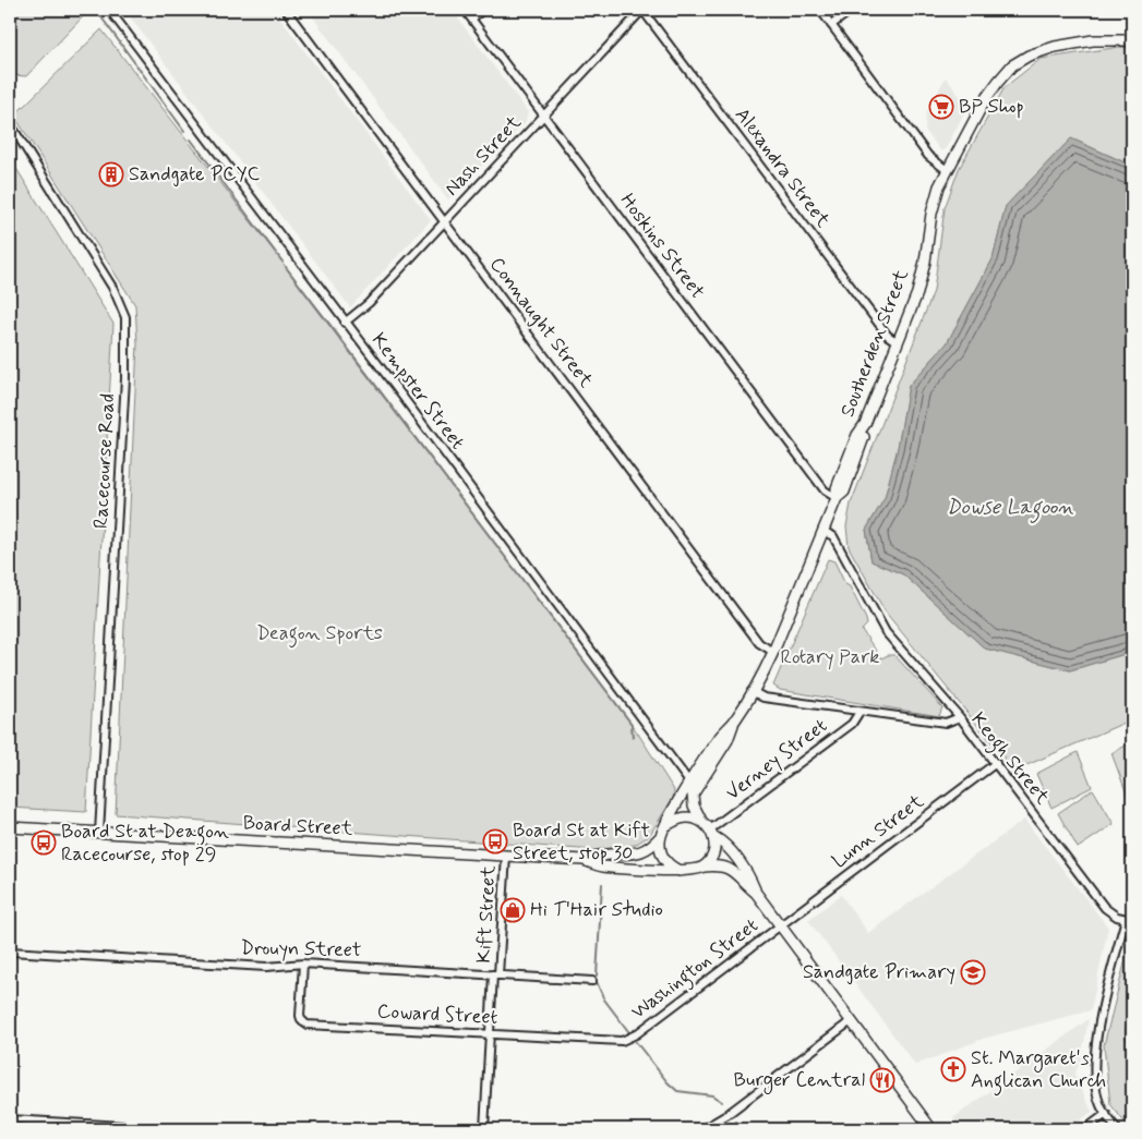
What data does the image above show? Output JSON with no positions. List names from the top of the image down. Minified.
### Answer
{"streets":{"main road":["Southerden Street","Board Street"],"street":["Nash Street","Alexandra Street","Hoskins Street","Connaught Street","Kempster Street","Racecourse Road","Keogh Street","Verney Street","Lunn Street","Kift Street","Drouyn Street","Washington Street","Coward Street"]},"crossings":[["Nash Street","Alexandra Street"],["Nash Street","Hoskins Street"],["Nash Street","Connaught Street"],["Nash Street","Kempster Street"],["Alexandra Street","Southerden Street"],["Hoskins Street","Southerden Street"],["Connaught Street","Southerden Street"],["Southerden Street","Kempster Street"],["Southerden Street","Keogh Street"],["Southerden Street","Verney Street"],["Southerden Street","Board Street"],["Racecourse Road","Board Street"],["Keogh Street","Verney Street"],["Keogh Street","Lunn Street"],["Verney Street","Board Street"],["Board Street","Kift Street"],["Lunn Street","Washington Street"],["Kift Street","Drouyn Street"],["Kift Street","Coward Street"],["Drouyn Street","Coward Street"],["Washington Street","Coward Street"]],"water":["Dowse Lagoon"],"parks":["Deagon Sports","Rotary Park"],"places":{"supermarket":["BP Shop"],"building":["Sandgate PCYC"],"bus stop":["Board St at Kift Street, stop 30","Board St at Deagon Racecourse, stop 29"],"shop":["Hi T'Hair Studio"],"school or university":["Sandgate Primary"],"church":["St. Margaret's Anglican Church"],"restaurant":["Burger Central"]}}
